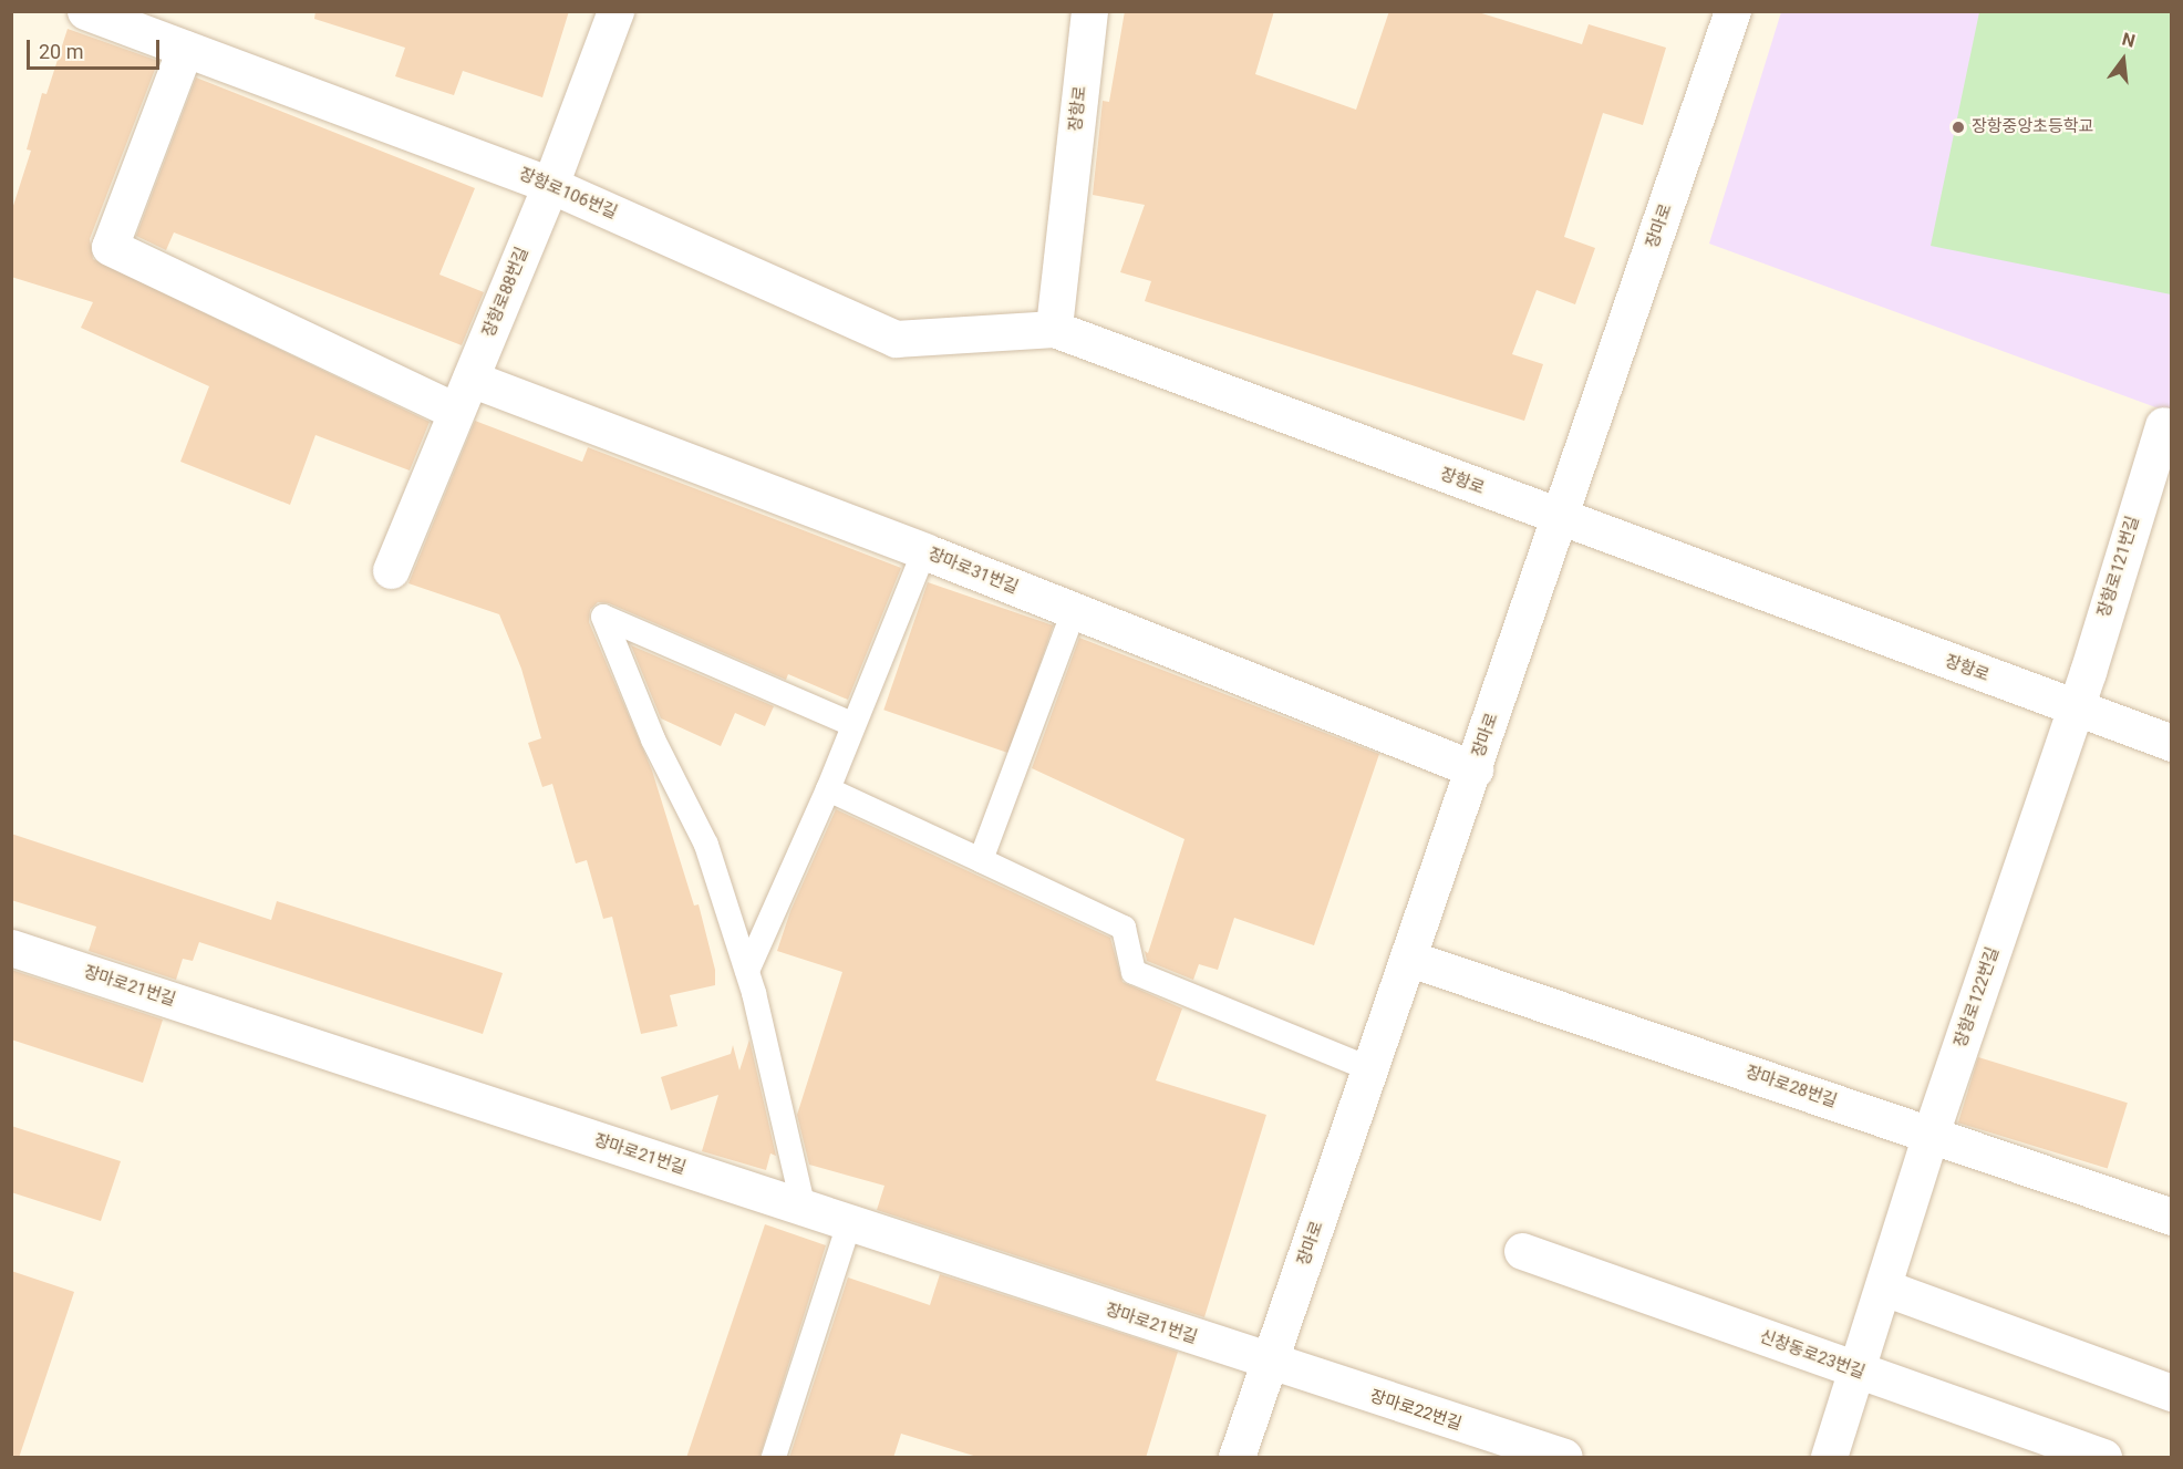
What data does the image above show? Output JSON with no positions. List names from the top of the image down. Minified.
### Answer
{"streets":{"street":["장항로","장항로106번길","장마로","장항로88번길","장항로121번길","장마로31번길","장마로21번길","장항로122번길","장마로28번길","신창동로23번길","장마로22번길"]},"crossings":[["장항로","장항로106번길"],["장항로","장마로"],["장항로","장항로121번길"],["장항로","장항로122번길"],["장항로106번길","장항로88번길"],["장마로","장마로31번길"],["장마로","장마로21번길"],["장마로","장마로28번길"],["장마로","장마로22번길"],["장항로88번길","장마로31번길"],["장항로121번길","장항로122번길"],["장마로21번길","장마로22번길"],["장항로122번길","장마로28번길"],["장항로122번길","신창동로23번길"]],"places":["장항중앙초등학교"],"scale_bar":"20 m","north":"top"}
